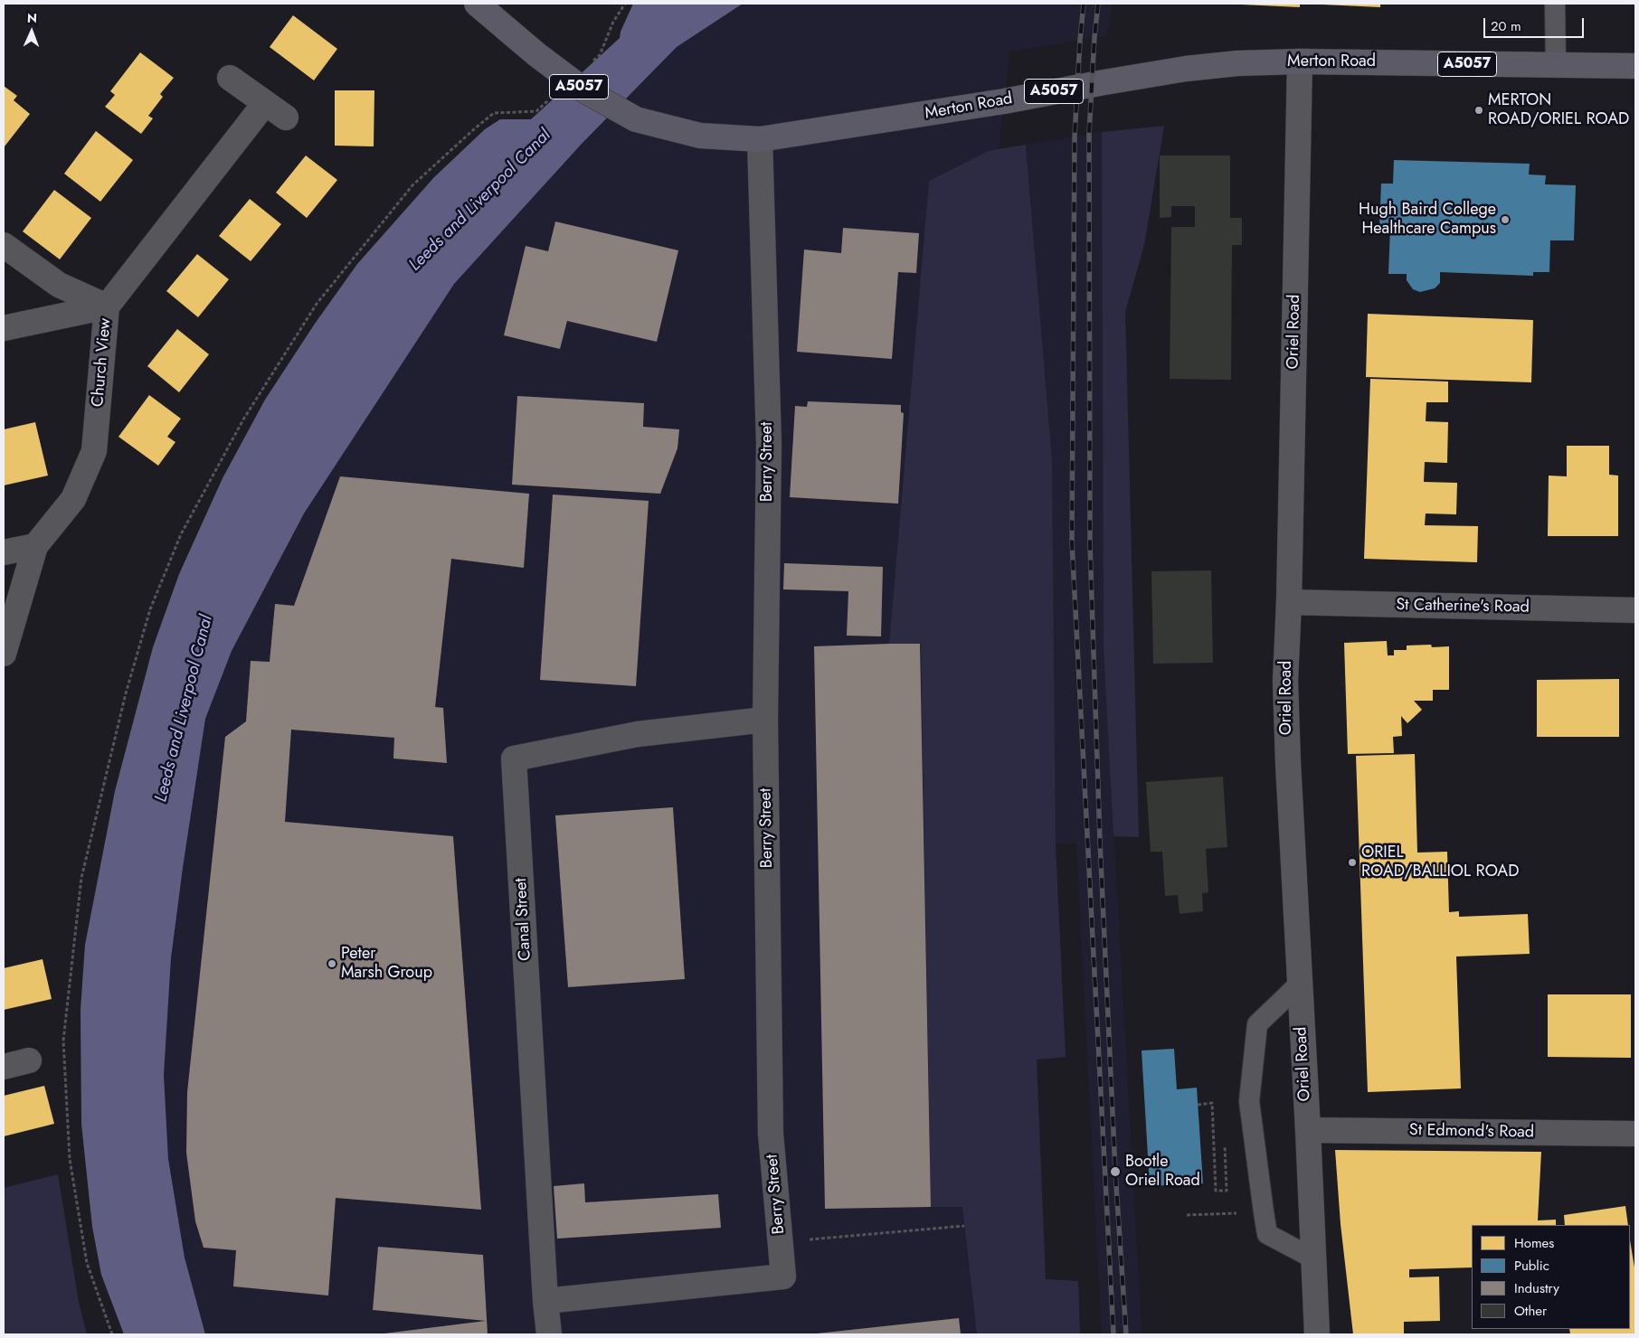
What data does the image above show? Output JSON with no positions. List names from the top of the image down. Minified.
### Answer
{"streets":{"main road":["Merton Road","A5057"],"street":["Oriel Road","Church View","Berry Street","St Catherine's Road","Canal Street","St Edmond's Road"]},"crossings":[["Merton Road","Oriel Road"],["Merton Road","Berry Street"],["Oriel Road","St Catherine's Road"],["Oriel Road","St Edmond's Road"],["Berry Street","Canal Street"]],"water":["Leeds and Liverpool Canal"],"places":["MERTON ROAD/ORIEL ROAD","Hugh Baird College Healthcare Campus","ORIEL ROAD/BALLIOL ROAD","Peter Marsh Group","Bootle Oriel Road"],"legend":["Homes","Public","Industry","Other"],"scale_bar":"20 m","north":"top"}
